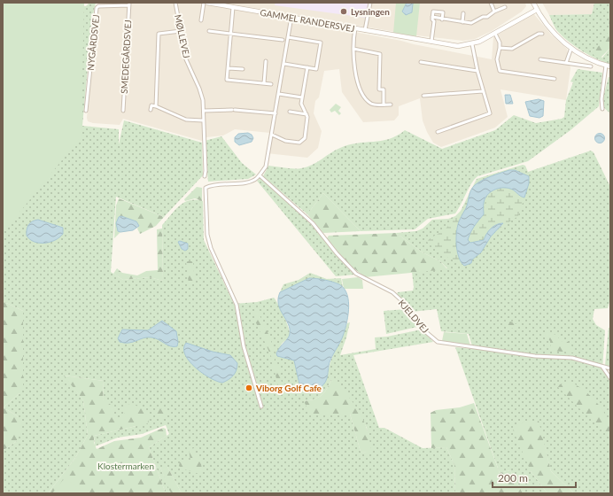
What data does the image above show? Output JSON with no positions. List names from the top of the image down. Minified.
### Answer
{"streets":{"street":["GAMMEL RANDERSVEJ","MØLLEVEJ","NYGÅRDSVEJ","SMEDEGÅRDSVEJ","KJELDVEJ"]},"crossings":[["NYGÅRDSVEJ","SMEDEGÅRDSVEJ"]],"parks":["Klostermarken"],"places":["Lysningen","Viborg Golf Cafe"],"scale_bar":"200 m"}
